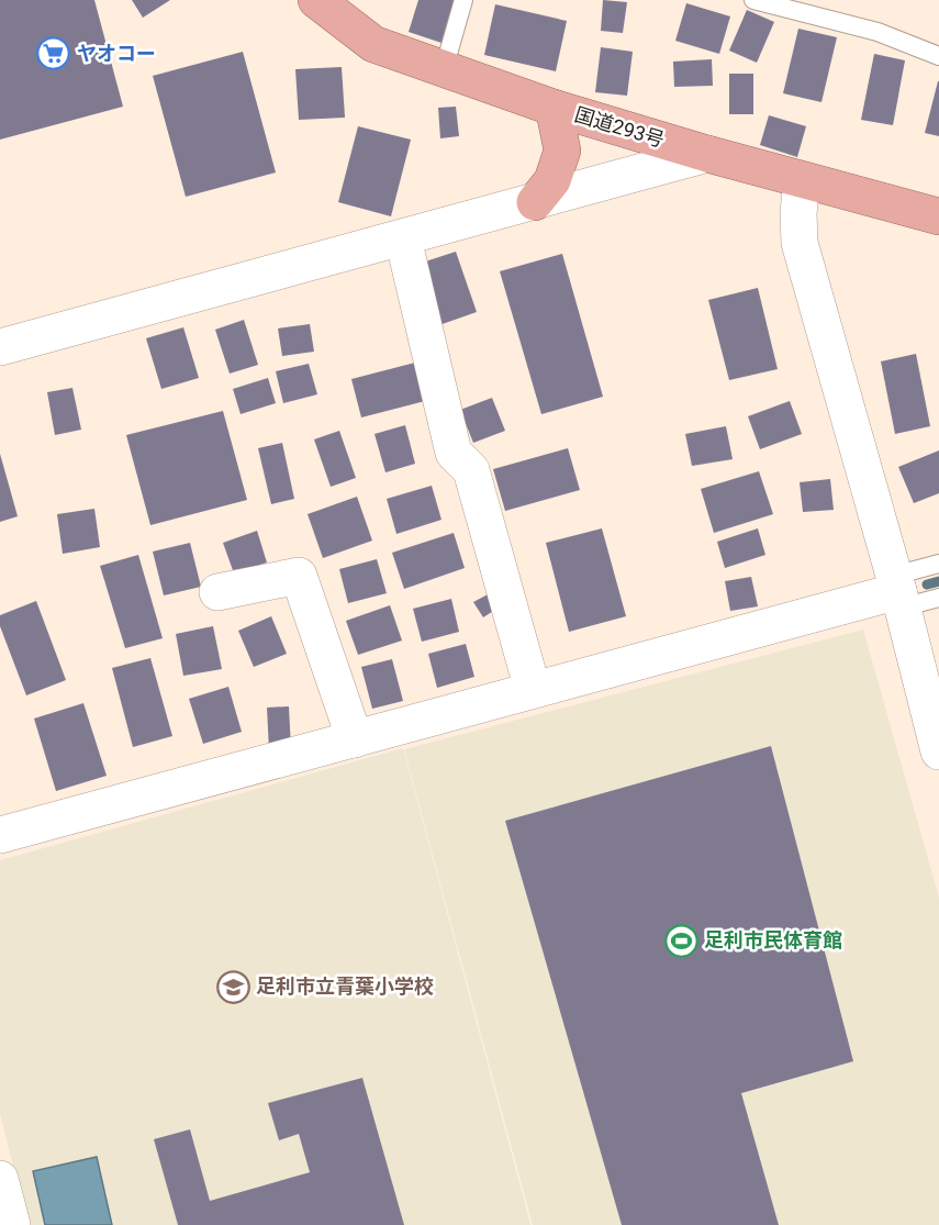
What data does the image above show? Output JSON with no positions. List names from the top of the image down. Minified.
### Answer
{"streets":{"highway":["国道293号"]},"places":{"supermarket":["ヤオコー"],"sports":["足利市民体育館"],"school or university":["足利市立青葉小学校"]}}
